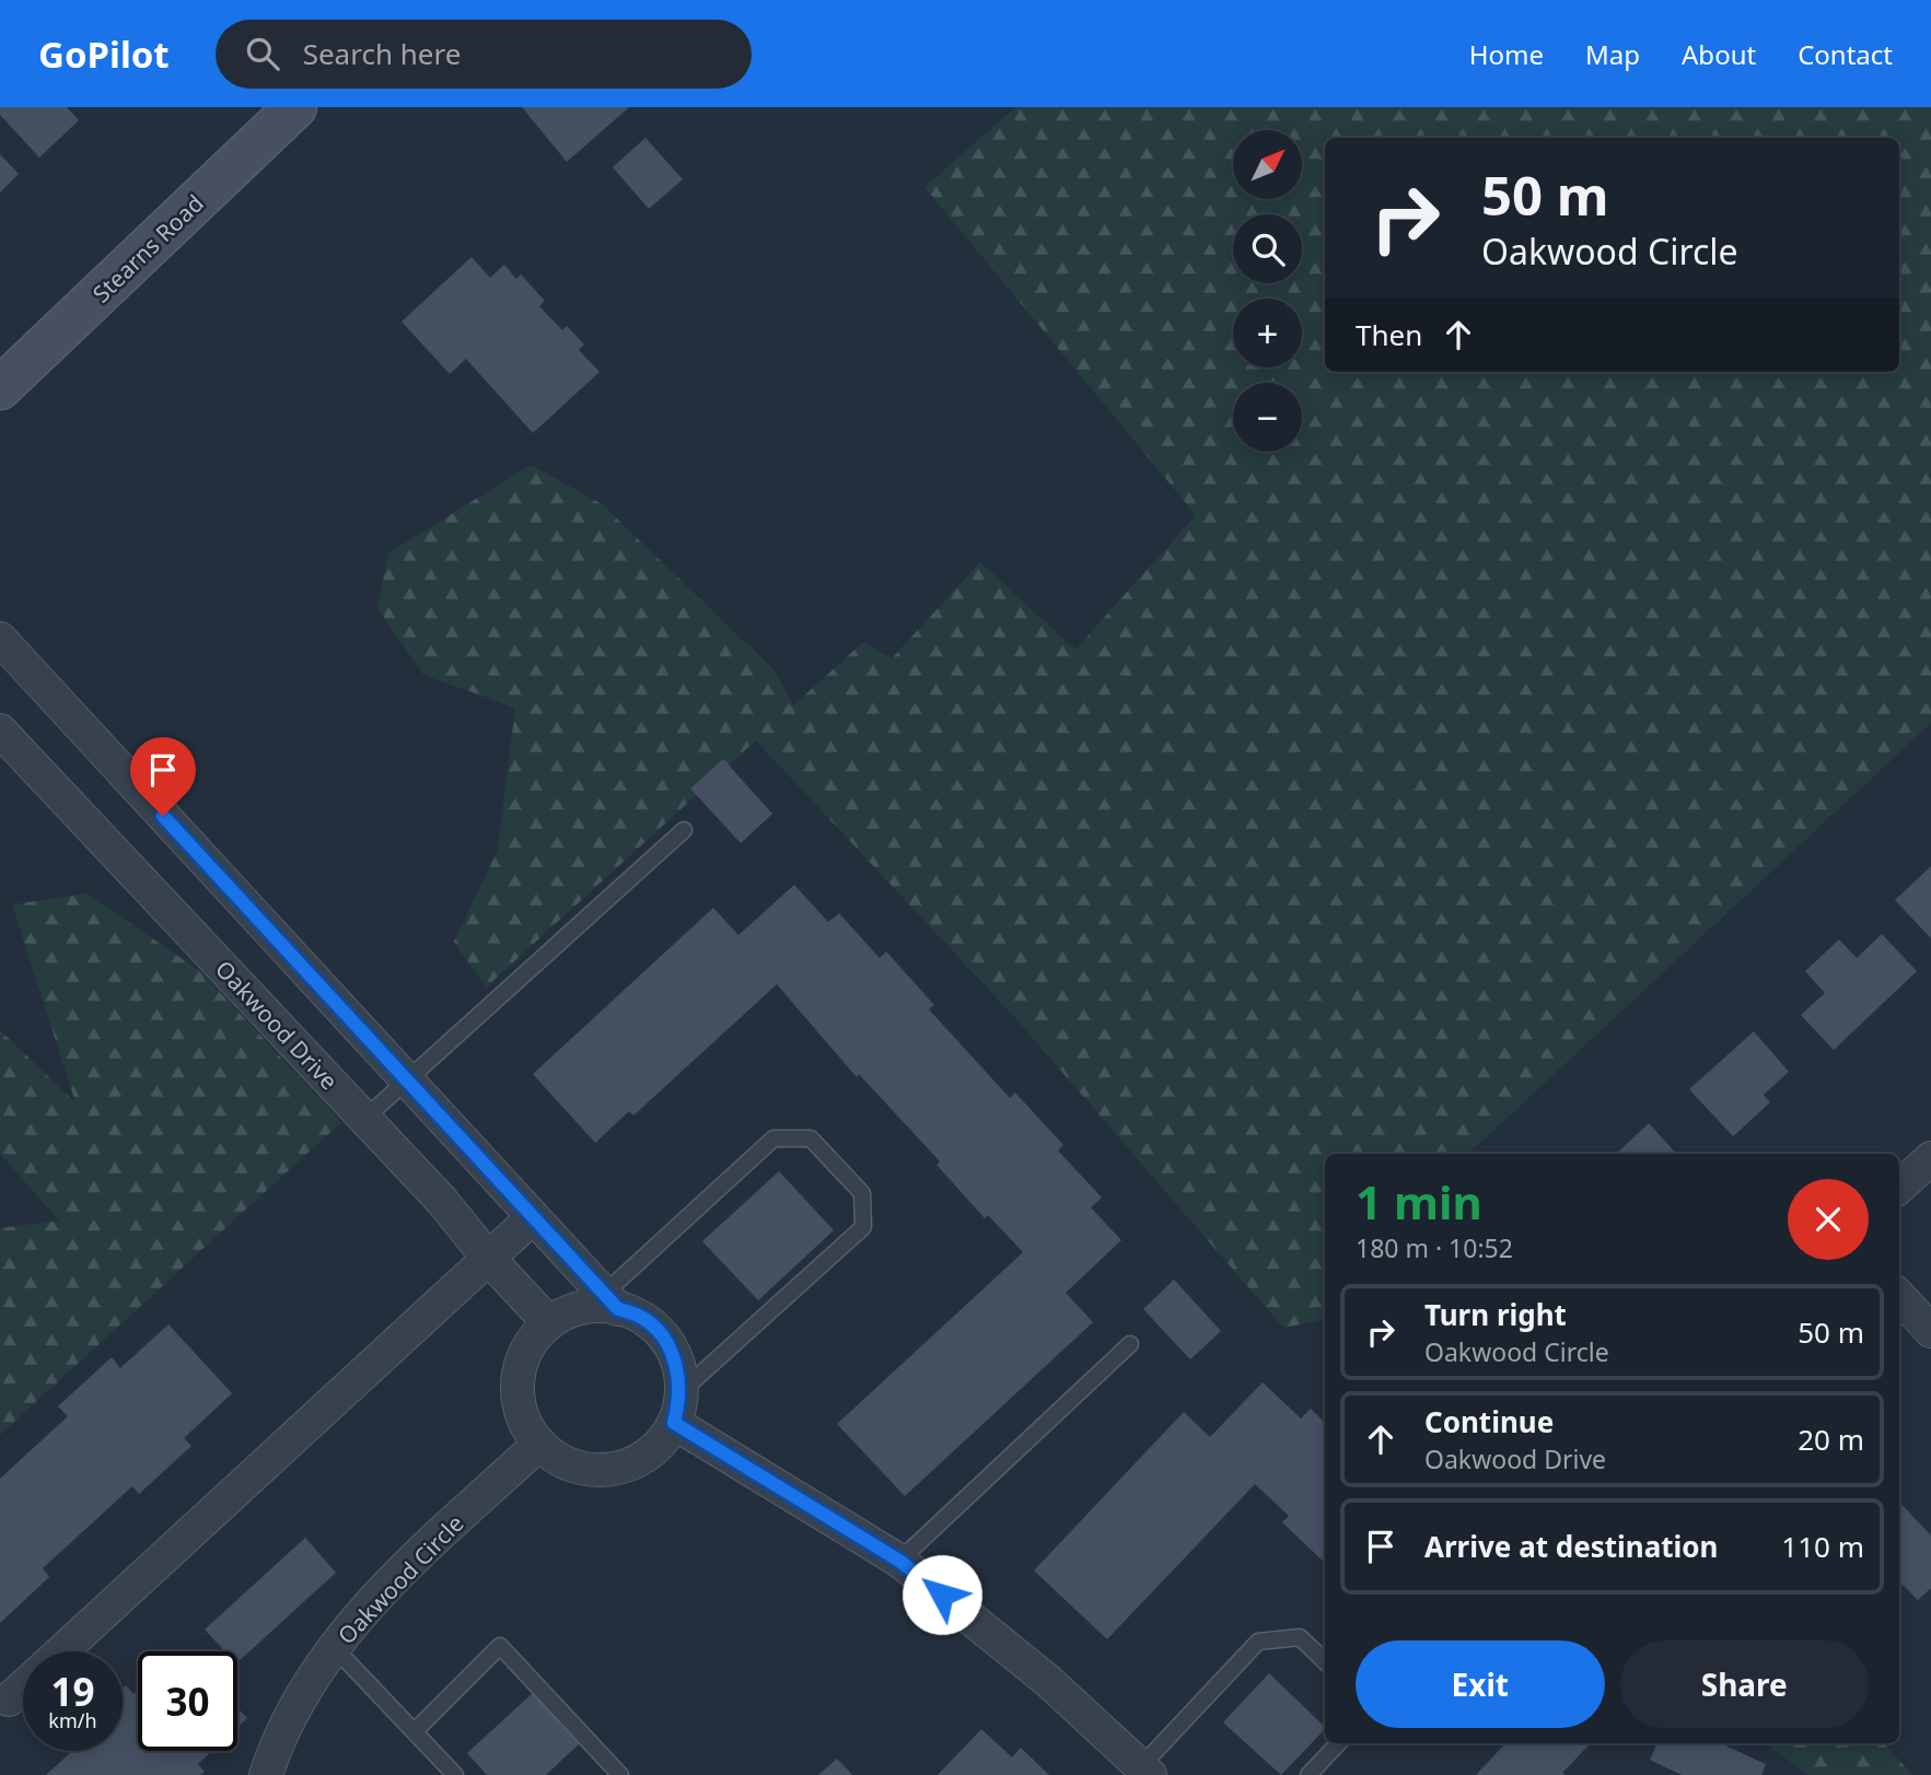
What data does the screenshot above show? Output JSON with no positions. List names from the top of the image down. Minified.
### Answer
{"streets":{"main road":["Stearns Road"],"street":["Oakwood Drive","Oakwood Circle"]},"crossings":[["Oakwood Drive","Oakwood Circle"]],"north":"top right","page":{"header":"GoPilot","search":"Search here","nav":["Home","Map","About","Contact"],"map_buttons":["+","−"],"turn":["50 m","Oakwood Circle"],"then":"Then","heading":["1 min","180 m · 10:52"],"list":[{"name":"Turn right","note":"Oakwood Circle","value":"50 m"},{"name":"Continue","note":"Oakwood Drive","value":"20 m"},{"name":"Arrive at destination","value":"110 m"}],"buttons":["Exit","Share"],"speed":"19 km/h","limit":"30"}}
